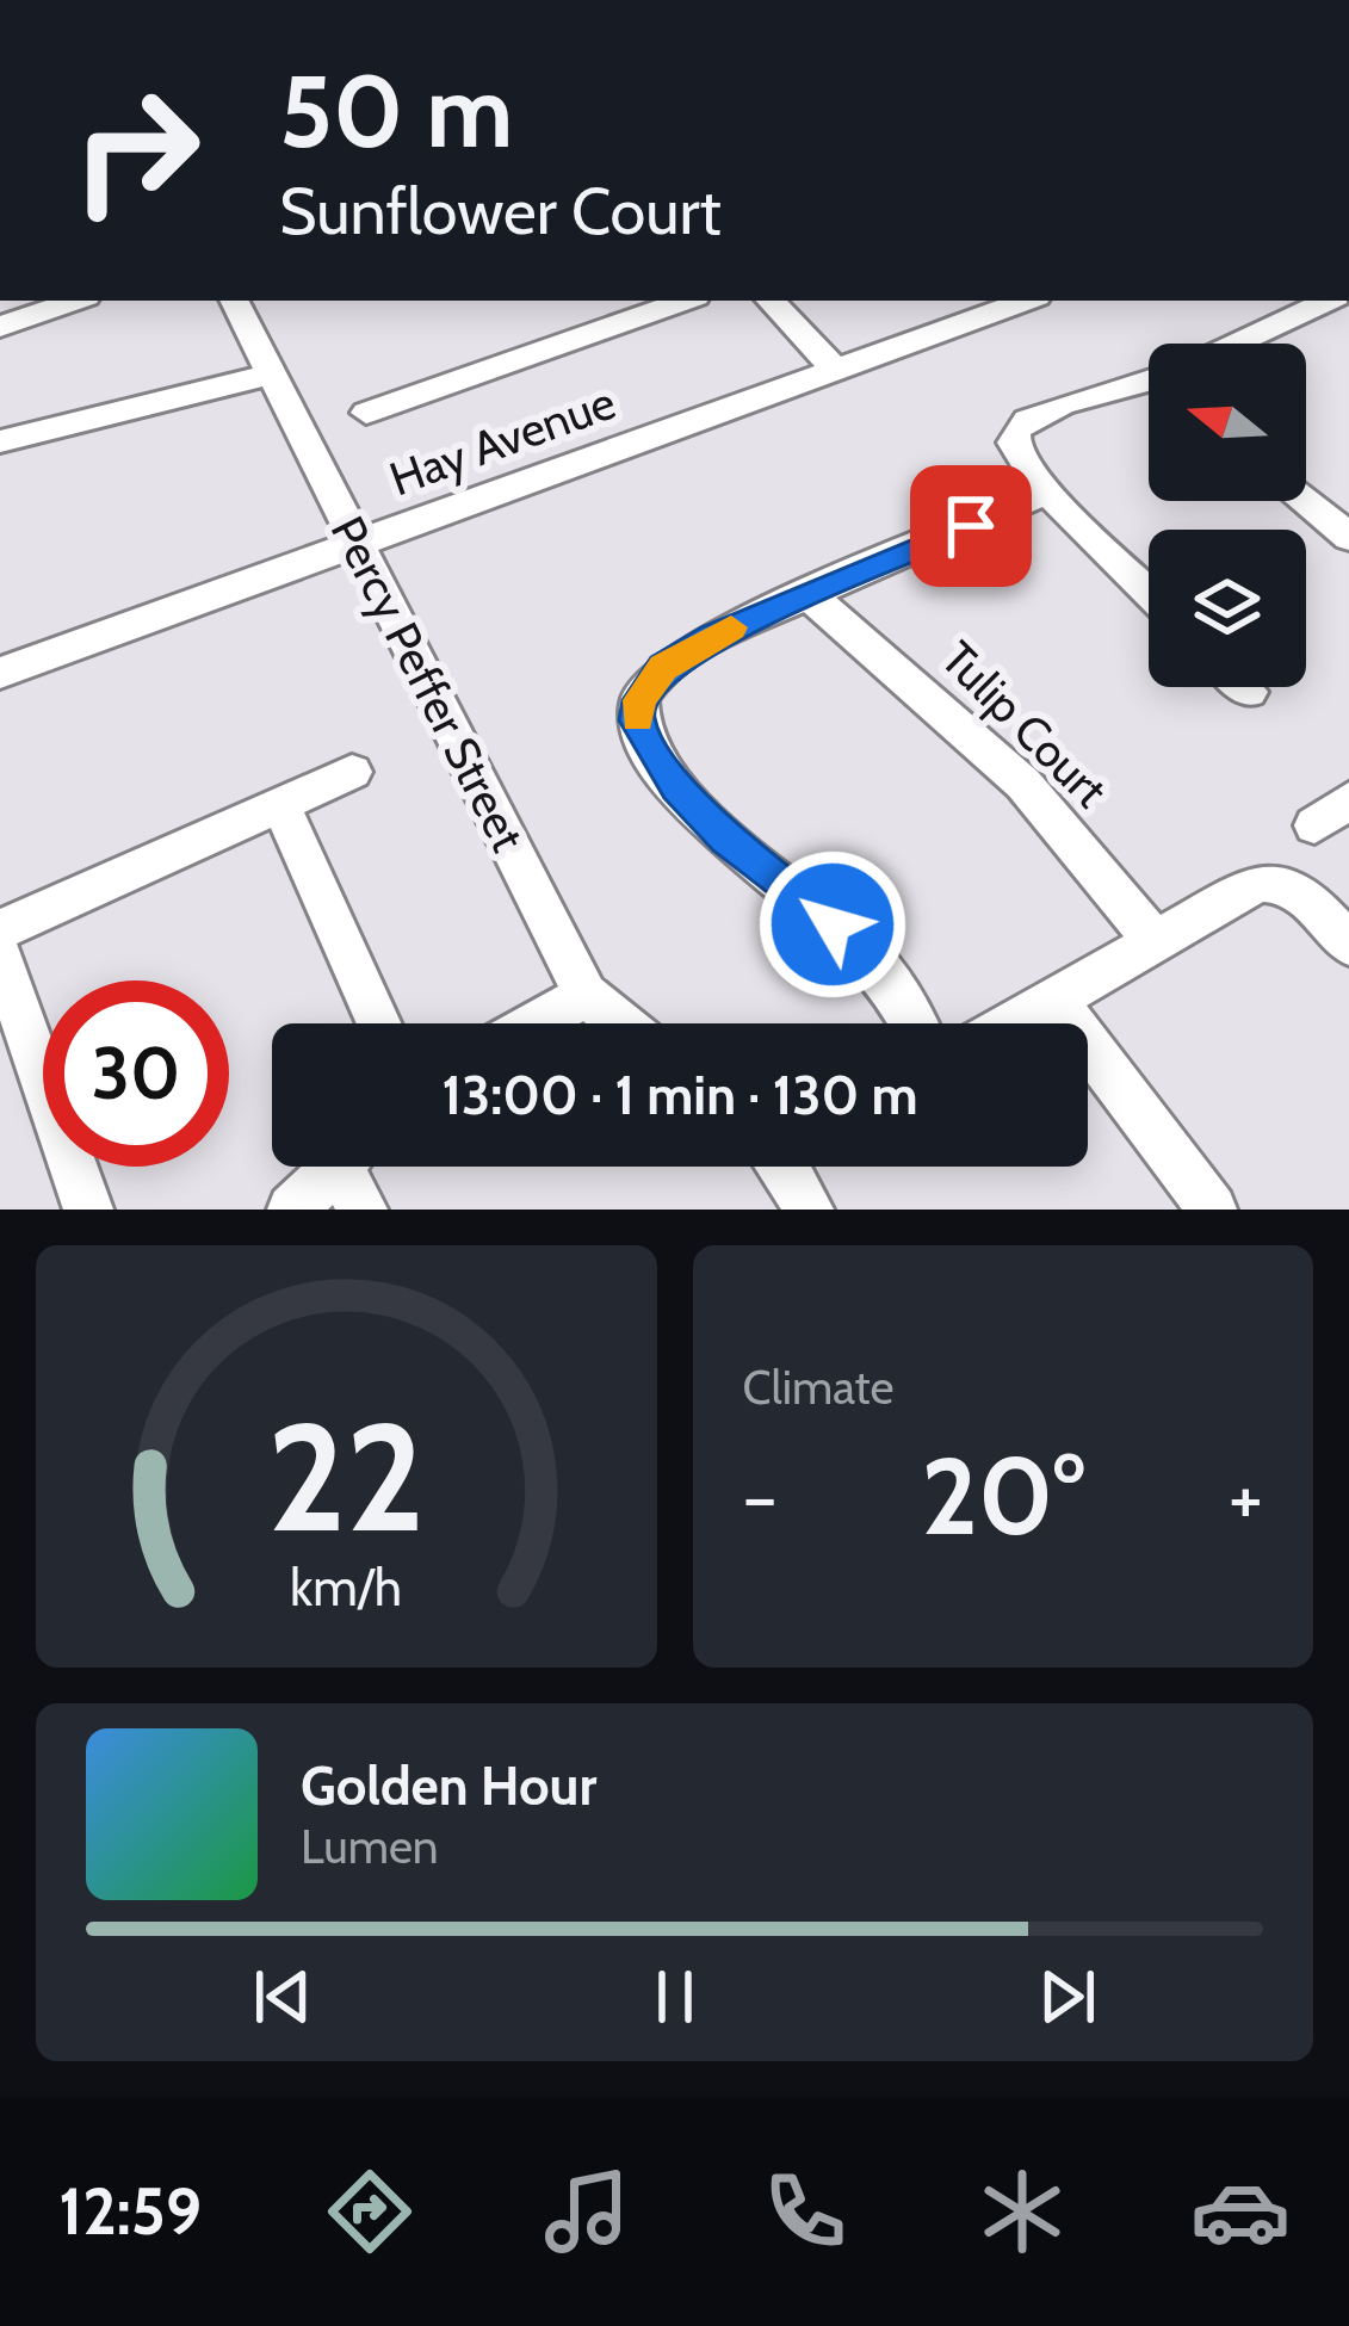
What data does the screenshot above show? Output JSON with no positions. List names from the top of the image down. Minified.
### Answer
{"streets":{"street":["Hay Avenue","Percy Peffer Street","Tulip Court"]},"crossings":[["Hay Avenue","Percy Peffer Street"]],"north":"left","page":{"turn":["50 m","Sunflower Court"],"limit":"30","trip":"13:00 · 1 min · 130 m","tile":"Climate","heat":["−","20°","+"],"song":["Golden Hour","Lumen"],"tabs":"12:59","gauge":["22","km/h"]}}
